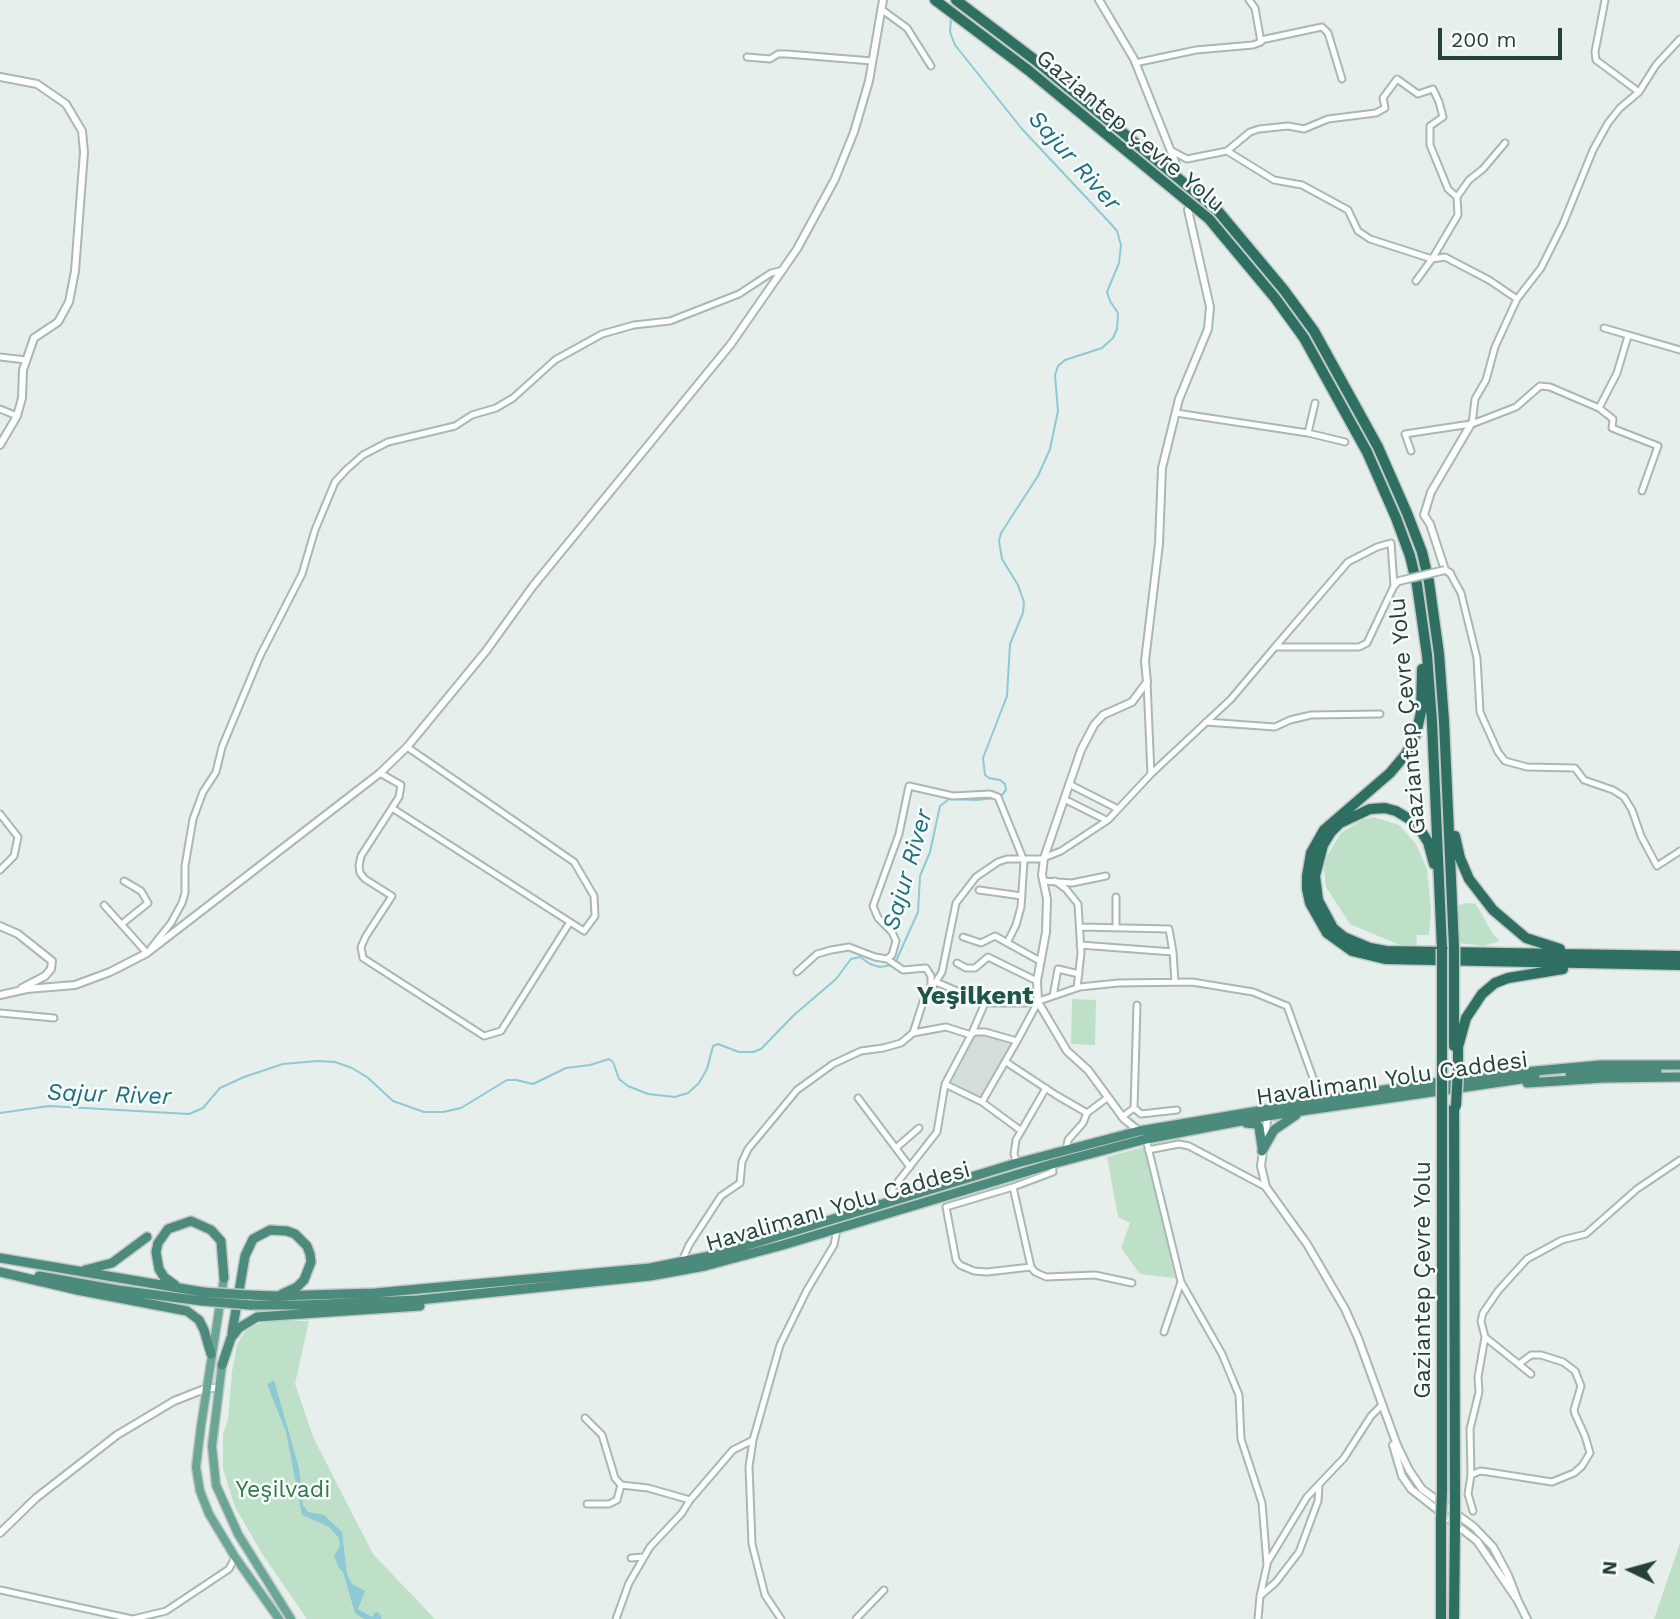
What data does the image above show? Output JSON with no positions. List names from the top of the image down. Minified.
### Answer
{"streets":{"highway":["Gaziantep Çevre Yolu","Havalimanı Yolu Caddesi"]},"districts":["Yeşilkent"],"water":["Sajur River"],"parks":["Yeşilvadi"],"scale_bar":"200 m","north":"left"}
